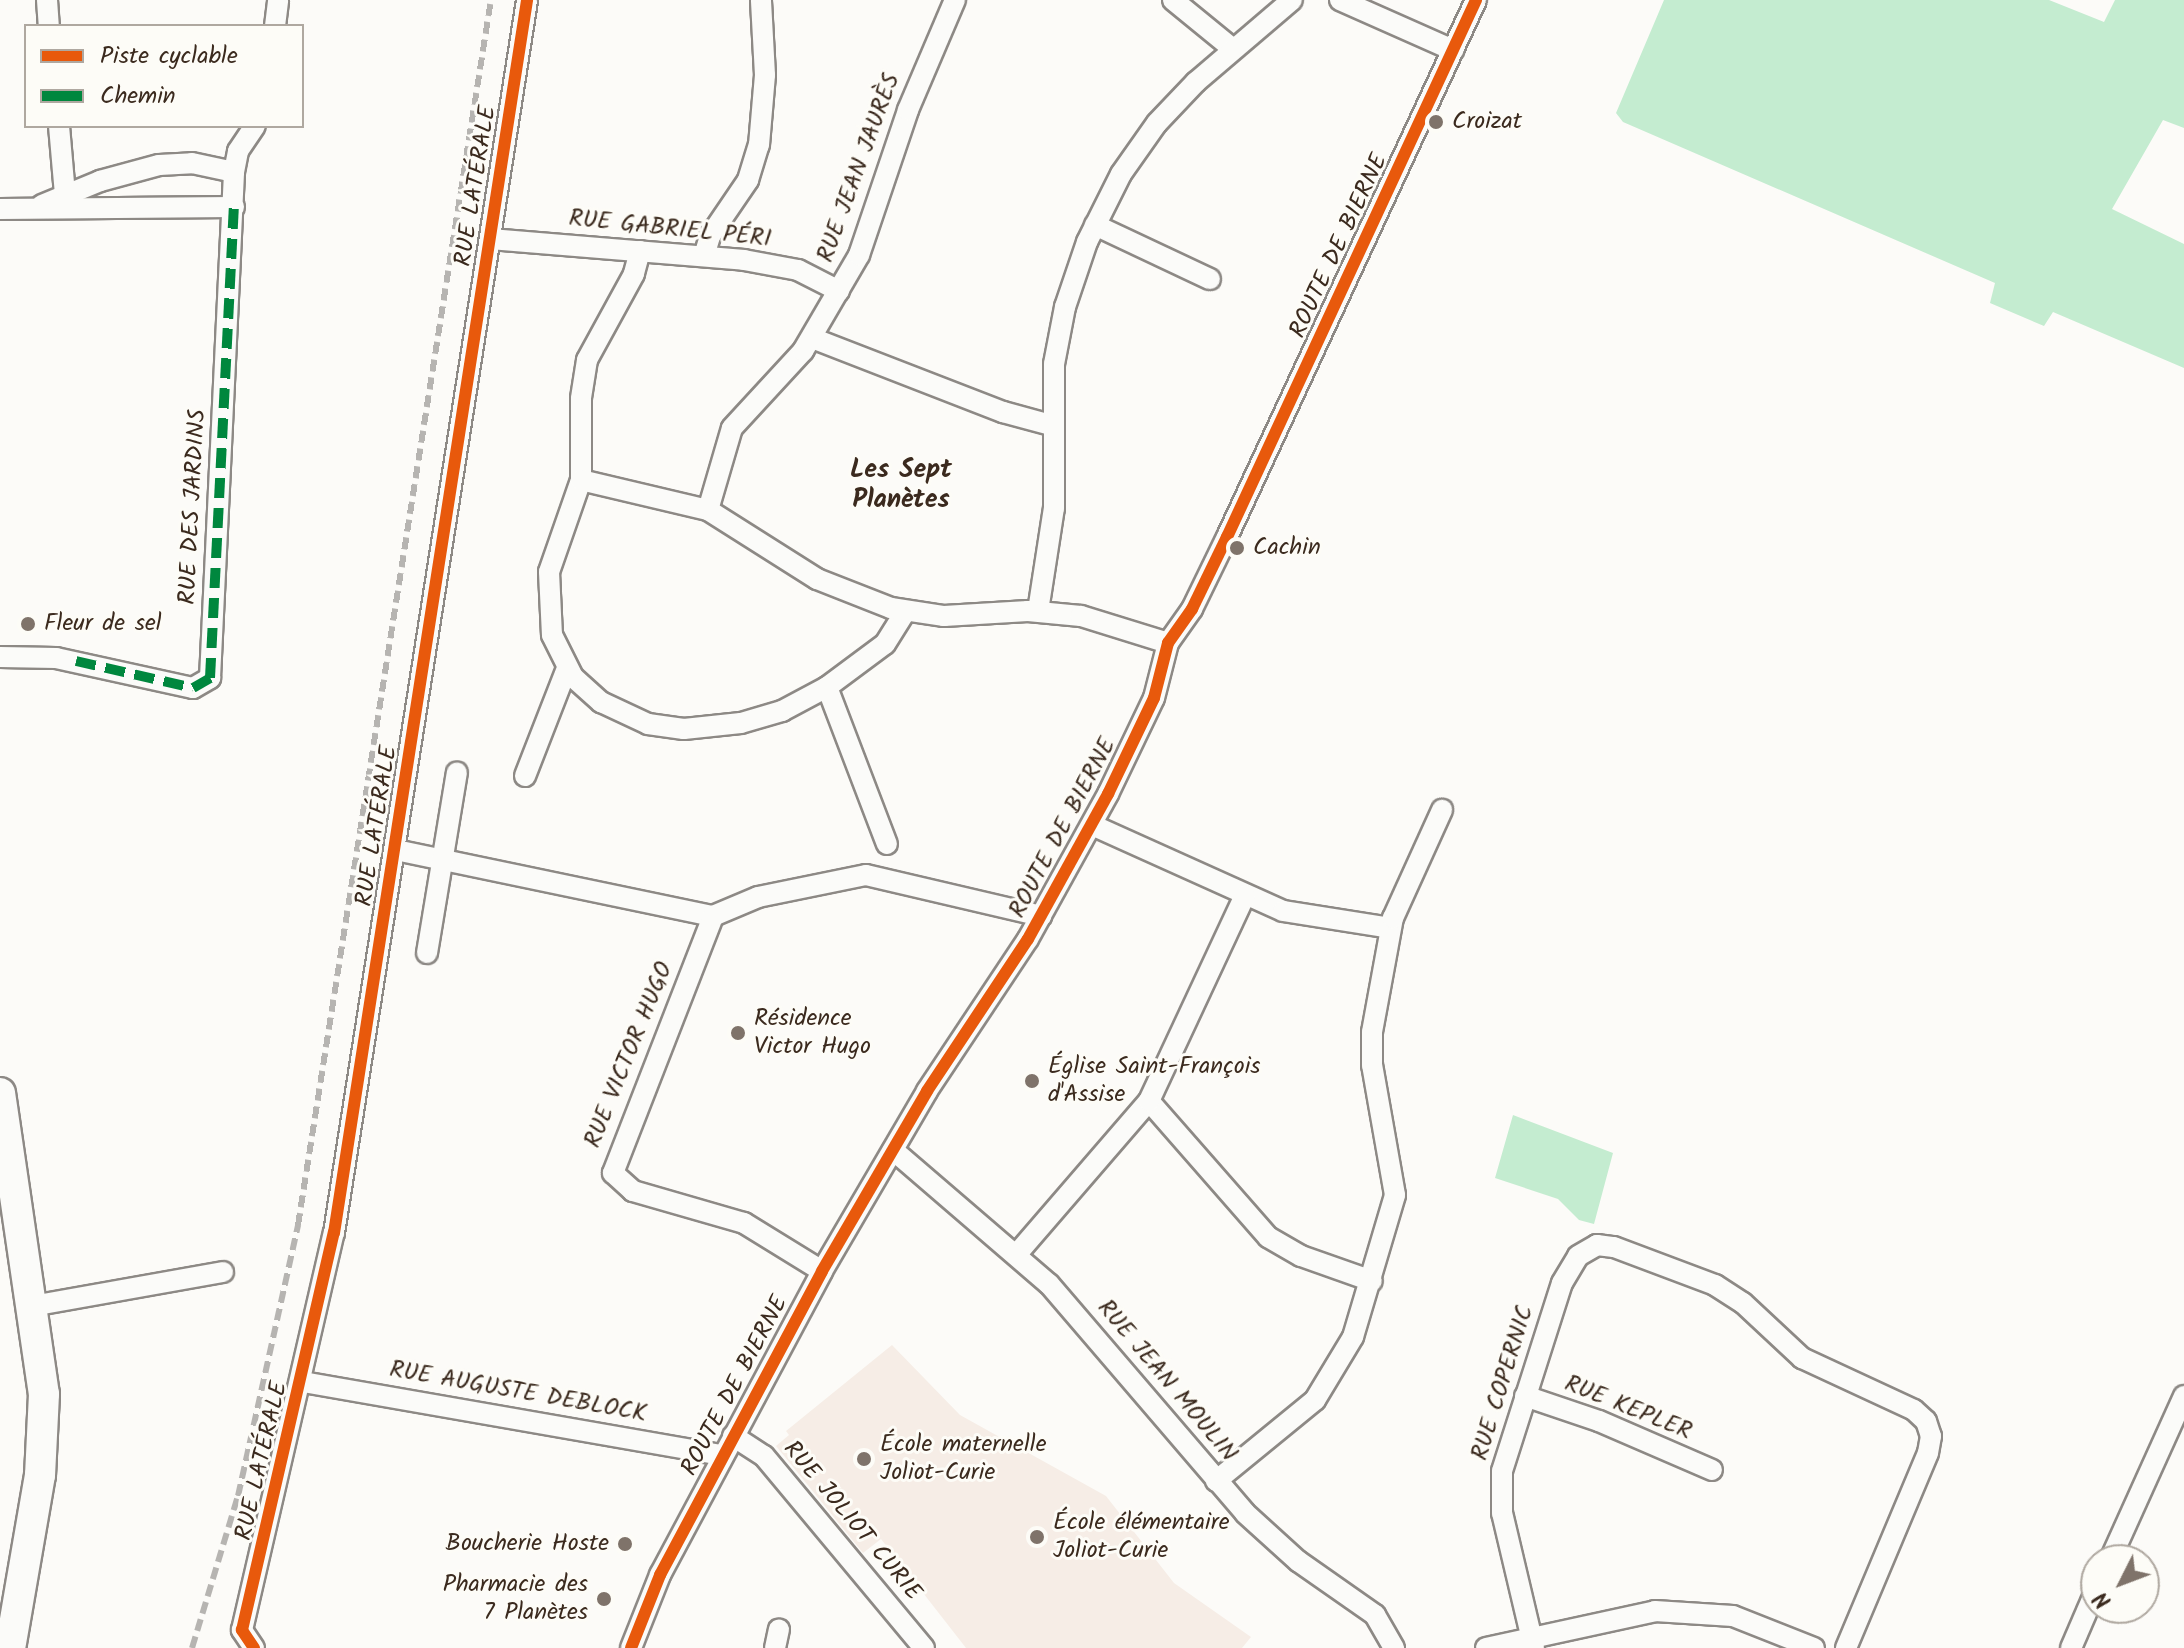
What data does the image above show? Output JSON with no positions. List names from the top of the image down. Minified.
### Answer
{"streets":{"street":["RUE JEAN JAURÈS","RUE LATÉRALE","RUE GABRIEL PÉRI","ROUTE DE BIERNE","RUE DES JARDINS","RUE VICTOR HUGO","RUE JEAN MOULIN","RUE COPERNIC","RUE AUGUSTE DEBLOCK","RUE KEPLER","RUE JOLIOT CURIE"]},"crossings":[["RUE JEAN JAURÈS","RUE GABRIEL PÉRI"],["RUE LATÉRALE","RUE GABRIEL PÉRI"],["RUE LATÉRALE","RUE AUGUSTE DEBLOCK"],["ROUTE DE BIERNE","RUE VICTOR HUGO"],["ROUTE DE BIERNE","RUE JEAN MOULIN"],["ROUTE DE BIERNE","RUE AUGUSTE DEBLOCK"],["ROUTE DE BIERNE","RUE JOLIOT CURIE"],["RUE COPERNIC","RUE KEPLER"]],"districts":["Les Sept Planètes"],"places":["Croizat","Cachin","Fleur de sel","Résidence Victor Hugo","Église Saint-François d'Assise","École maternelle Joliot-Curie","École élémentaire Joliot-Curie","Boucherie Hoste","Pharmacie des 7 Planètes"],"legend":["Piste cyclable","Chemin"],"north":"bottom left"}
